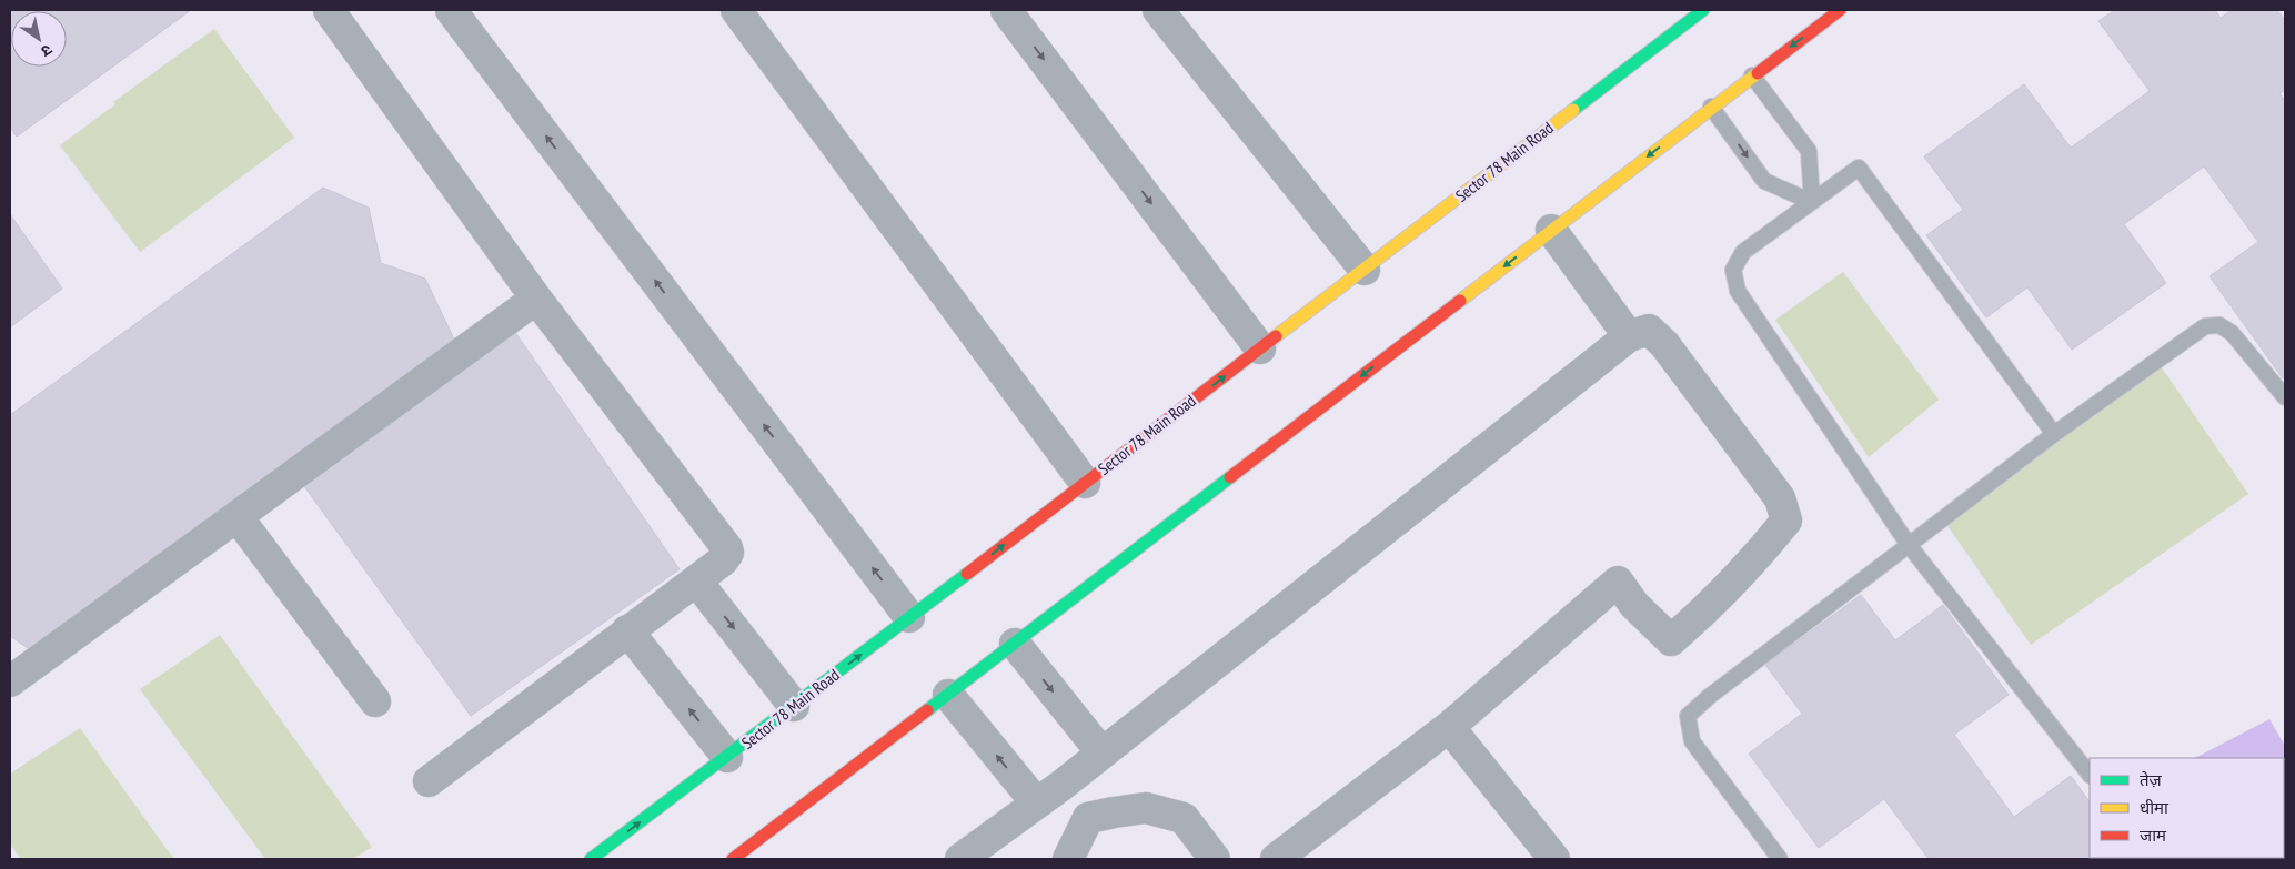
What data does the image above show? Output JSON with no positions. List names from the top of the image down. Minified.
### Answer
{"streets":{"main road":["Sector 78 Main Road"]},"legend":["तेज़","धीमा","जाम"],"north":"bottom right"}
